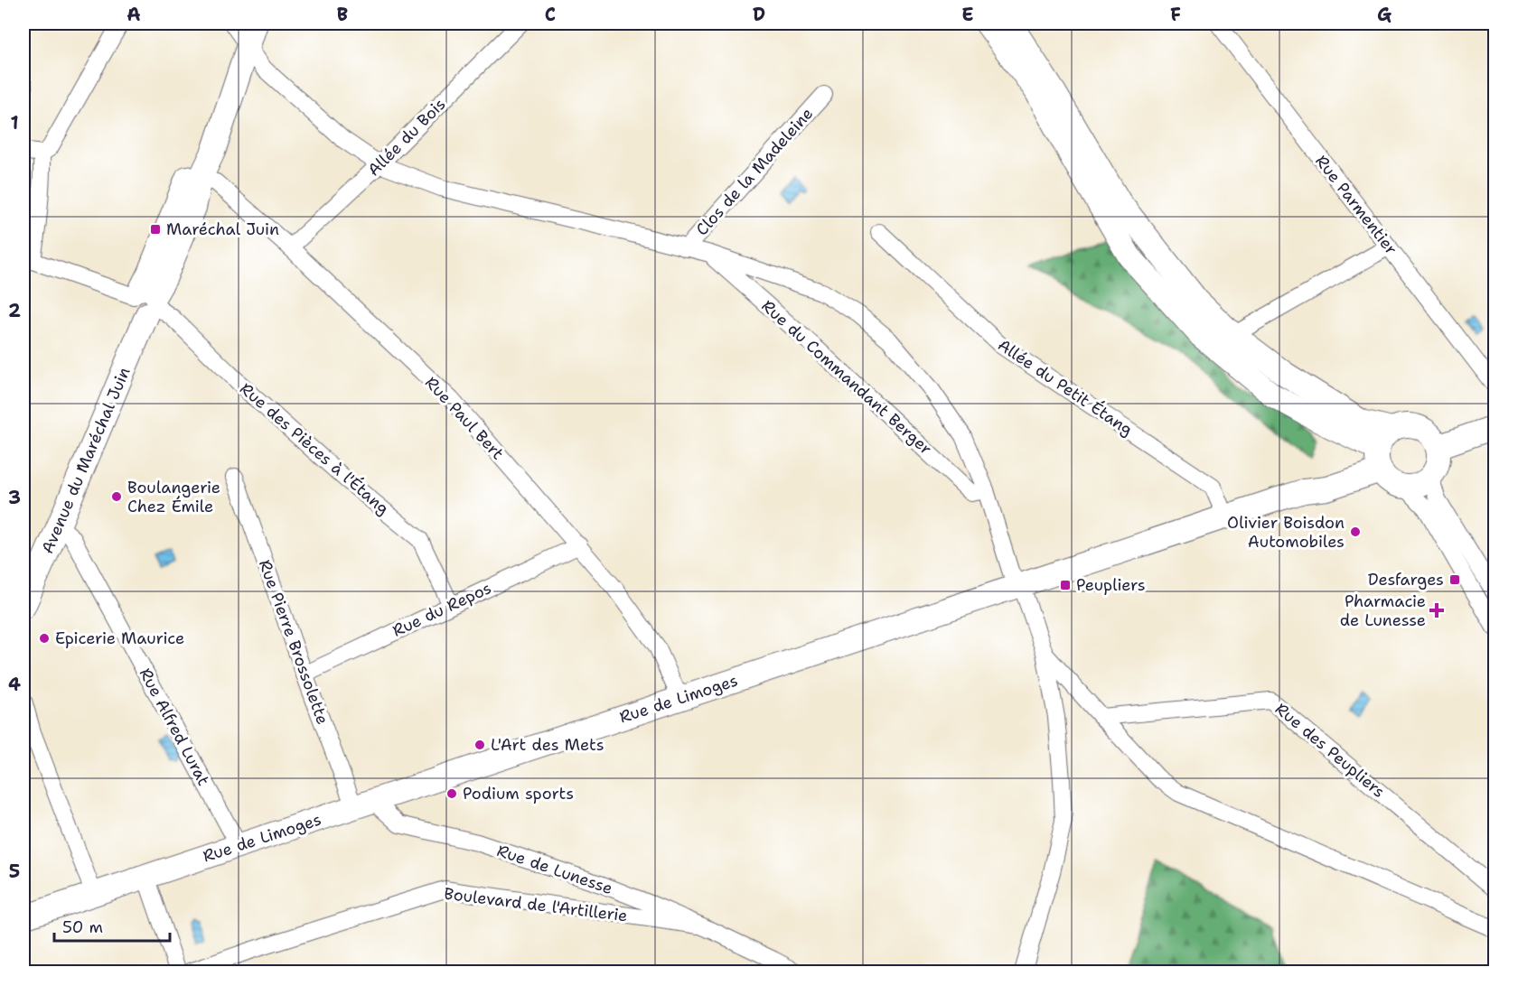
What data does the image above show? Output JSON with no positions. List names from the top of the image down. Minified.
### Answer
{"streets":{"main road":["Avenue du Maréchal Juin","Rue de Limoges"],"street":["Allée du Bois","Clos de la Madeleine","Rue Parmentier","Rue du Commandant Berger","Allée du Petit Étang","Rue Paul Bert","Rue des Pièces à l'Étang","Rue du Repos","Rue Pierre Brossolette","Rue Alfred Lurat","Rue des Peupliers","Rue de Lunesse","Boulevard de l'Artillerie"]},"crossings":[["Allée du Bois","Rue Paul Bert"],["Allée du Petit Étang","Rue de Limoges"],["Rue Paul Bert","Avenue du Maréchal Juin"],["Rue Paul Bert","Rue du Repos"],["Rue Paul Bert","Rue de Limoges"],["Rue des Pièces à l'Étang","Avenue du Maréchal Juin"],["Rue des Pièces à l'Étang","Rue du Repos"],["Avenue du Maréchal Juin","Rue Alfred Lurat"],["Rue du Repos","Rue Pierre Brossolette"],["Rue Pierre Brossolette","Rue de Limoges"],["Rue Pierre Brossolette","Rue de Lunesse"],["Rue de Limoges","Rue Alfred Lurat"],["Rue de Limoges","Rue de Lunesse"],["Rue de Lunesse","Boulevard de l'Artillerie"]],"places":{"transit":["Maréchal Juin","Desfarges","Peupliers"],"other":["Boulangerie Chez Émile","Olivier Boisdon Automobiles","Epicerie Maurice","L'Art des Mets","Podium sports"],"health":["Pharmacie de Lunesse"]},"scale_bar":"50 m","grid":{"columns":["A","B","C","D","E","F","G"],"rows":["1","2","3","4","5"]}}
